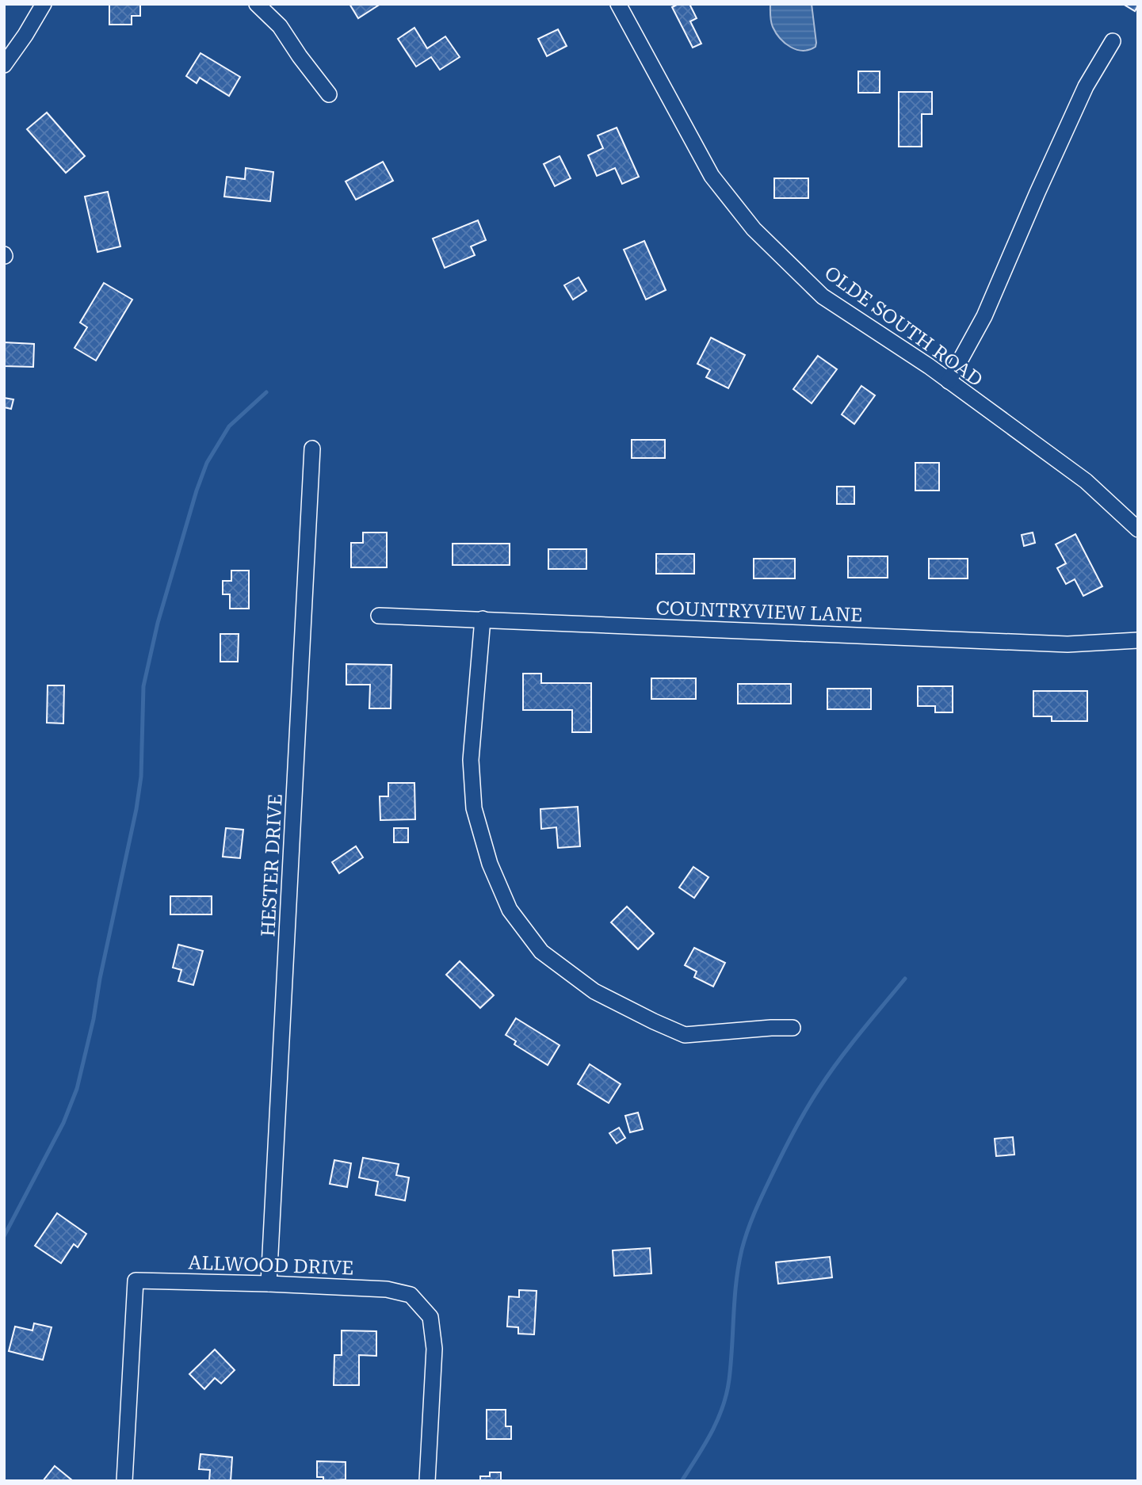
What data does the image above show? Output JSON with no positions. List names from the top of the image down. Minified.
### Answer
{"streets":{"street":["OLDE SOUTH ROAD","COUNTRYVIEW LANE","HESTER DRIVE","ALLWOOD DRIVE"]},"crossings":[["HESTER DRIVE","ALLWOOD DRIVE"]]}
